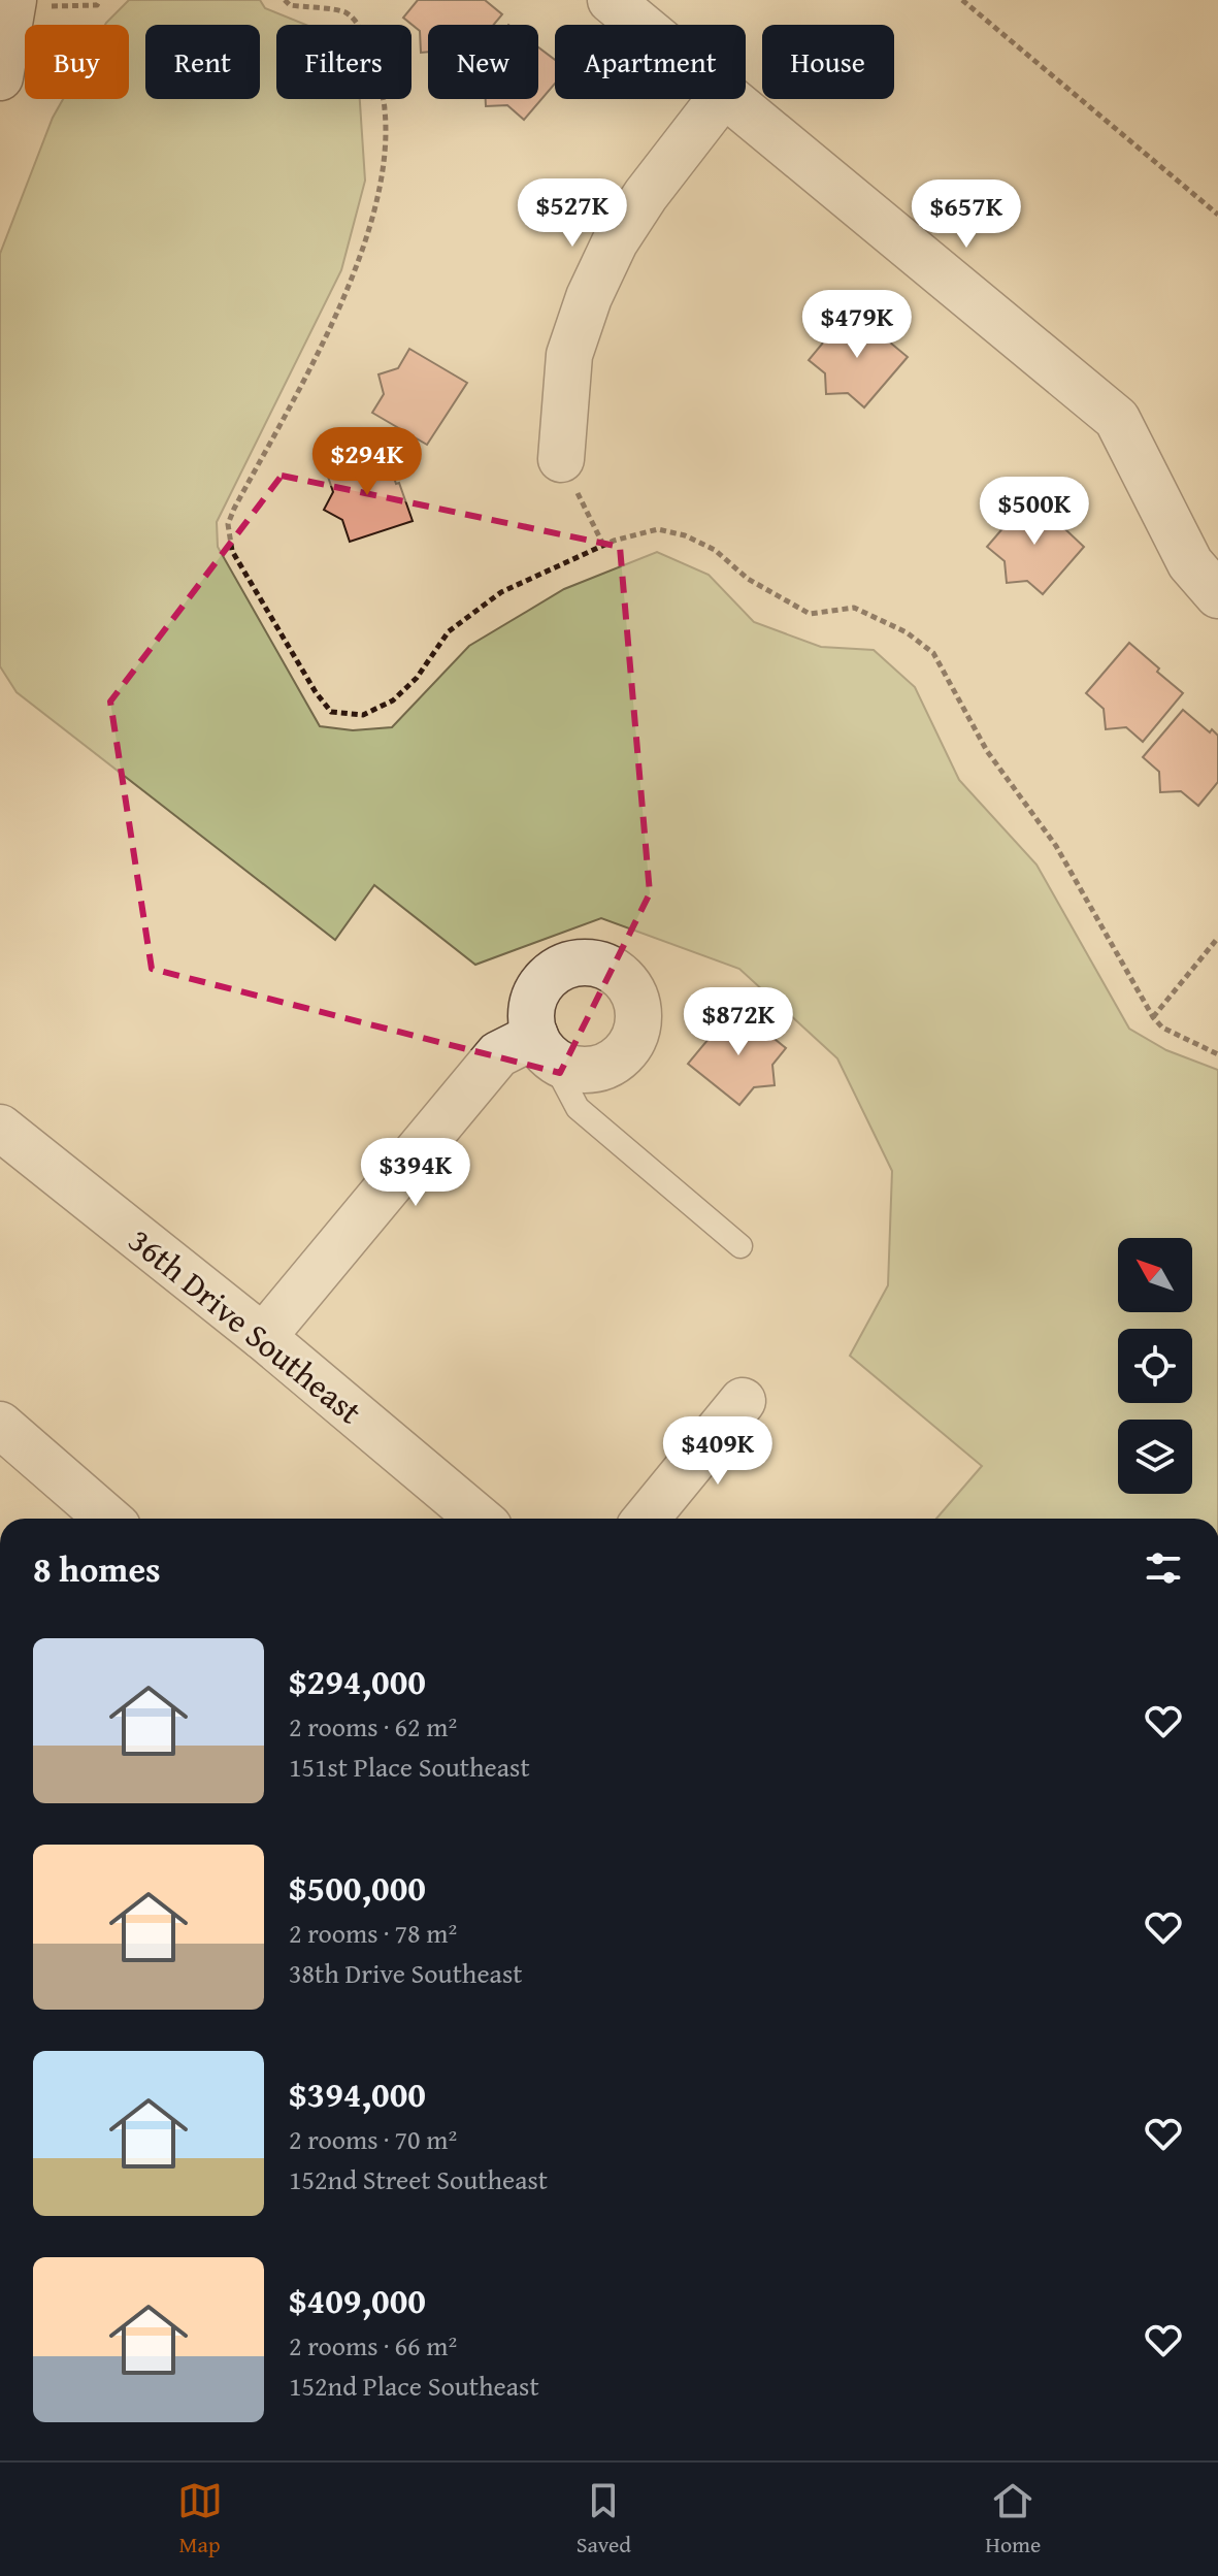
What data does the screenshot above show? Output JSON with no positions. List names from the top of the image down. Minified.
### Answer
{"streets":{"street":["36th Drive Southeast"]},"north":"top left","page":{"chip":["Buy","Rent","Filters","New","Apartment","House"],"price":["$527K","$657K","$479K","$294K","$500K","$872K","$394K","$409K"],"heading":"8 homes","list":[{"name":"$294,000","note":"2 rooms · 62 m² · 151st Place Southeast"},{"name":"$500,000","note":"2 rooms · 78 m² · 38th Drive Southeast"},{"name":"$394,000","note":"2 rooms · 70 m² · 152nd Street Southeast"},{"name":"$409,000","note":"2 rooms · 66 m² · 152nd Place Southeast"}],"tabs":["Map","Saved","Home"]}}
